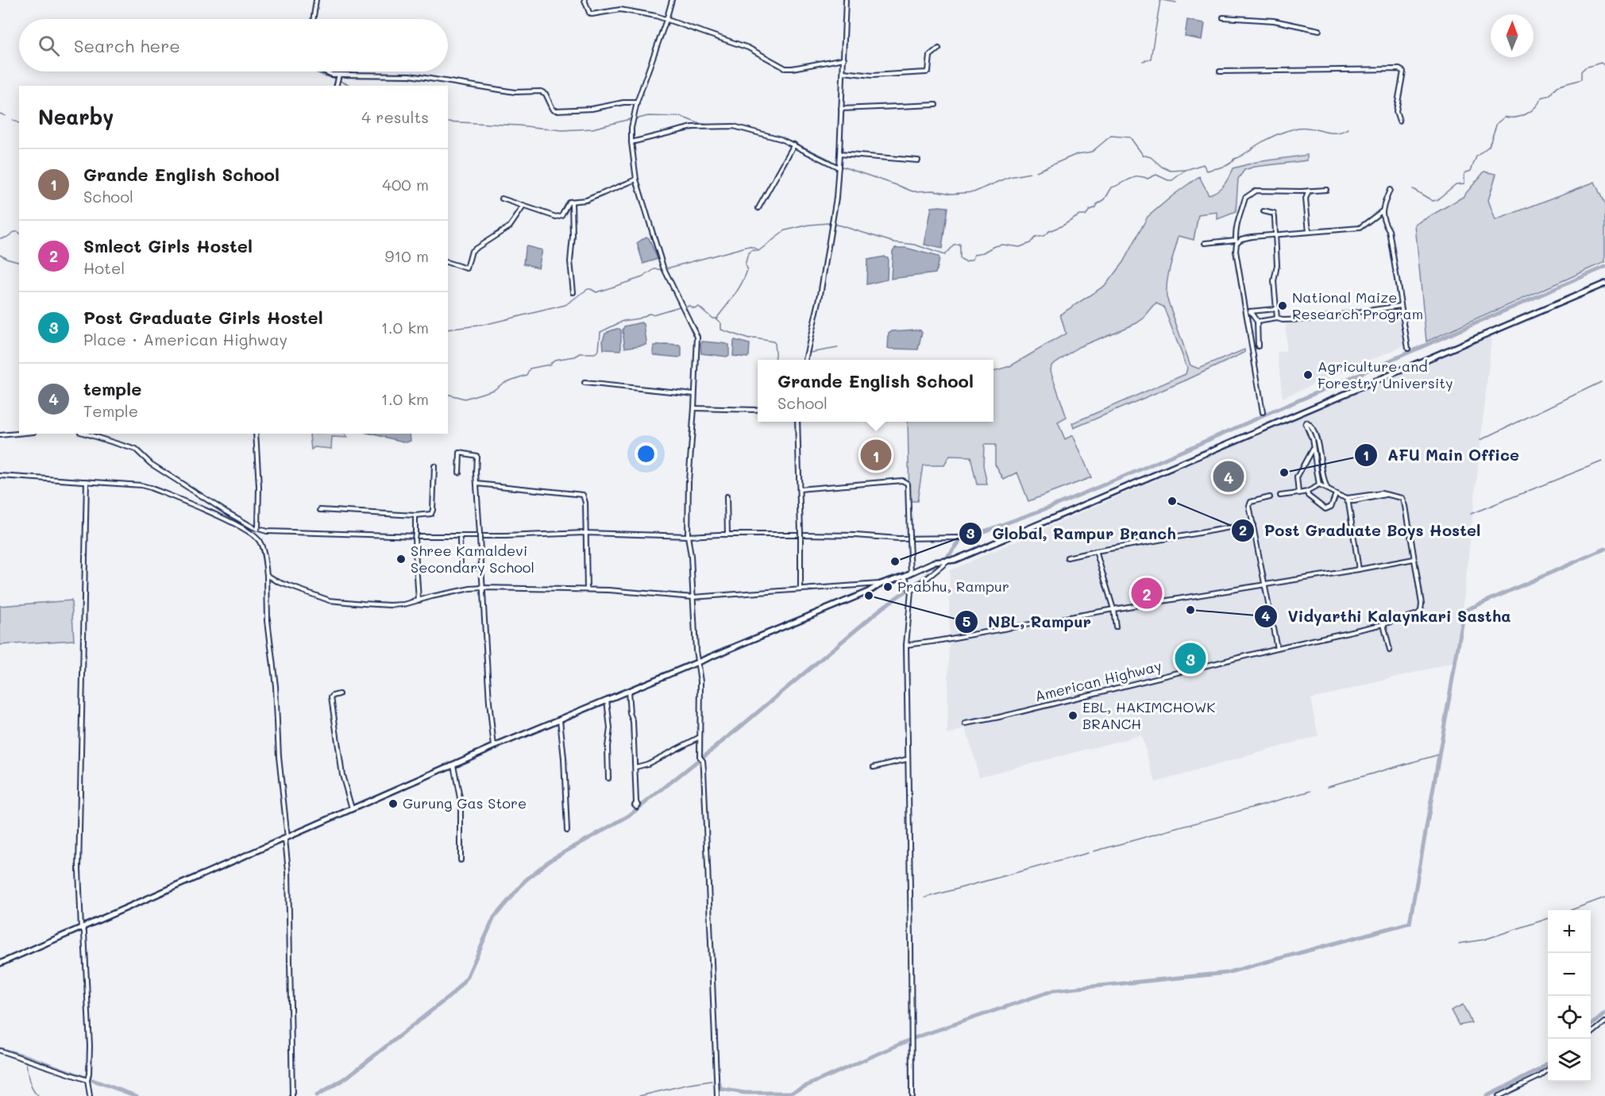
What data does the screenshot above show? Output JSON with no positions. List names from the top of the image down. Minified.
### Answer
{"streets":{"street":["American Highway"]},"places":["National Maize Research Program","Agriculture and Forestry University","AFU Main Office","Post Graduate Boys Hostel","Shree Kamaldevi Secondary School","Global, Rampur Branch","Prabhu, Rampur","NBL, Rampur","Vidyarthi Kalaynkari Sastha","EBL, HAKIMCHOWK BRANCH","Gurung Gas Store"],"north":"top","page":{"search":"Search here","heading":["Nearby","4 results"],"list":[{"mark":"1","name":"Grande English School","note":"School","value":"400 m"},{"mark":"2","name":"Smlect Girls Hostel","note":"Hotel","value":"910 m"},{"mark":"3","name":"Post Graduate Girls Hostel","note":"Place · American Highway","value":"1.0 km"},{"mark":"4","name":"temple","note":"Temple","value":"1.0 km"}],"popup":["Grande English School","School"],"pins":["1","4","2","3"],"map_buttons":["+","−"]}}
